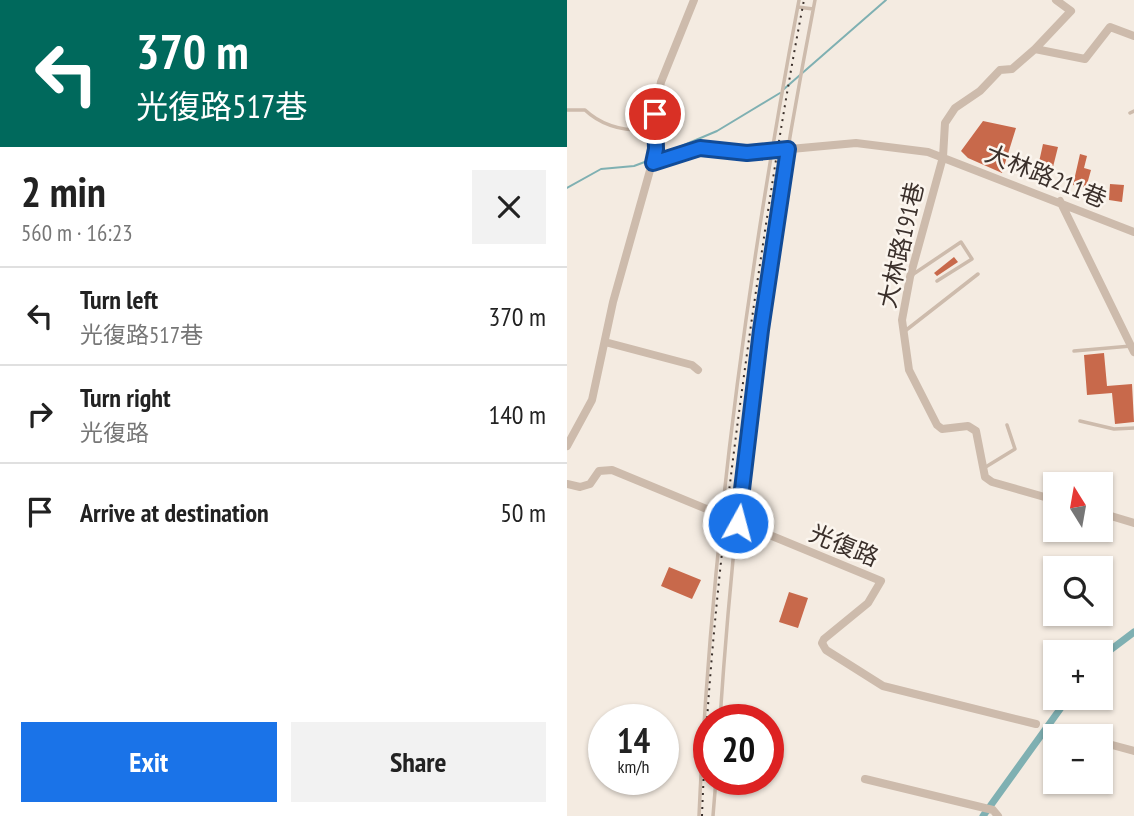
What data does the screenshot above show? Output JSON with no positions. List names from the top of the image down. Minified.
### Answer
{"streets":{"street":["大林路211巷","大林路191巷","光復路"]},"crossings":[["大林路211巷","大林路191巷"]],"north":"top","page":{"turn":["370 m","光復路517巷"],"heading":["2 min","560 m · 16:23"],"list":[{"name":"Turn left","note":"光復路517巷","value":"370 m"},{"name":"Turn right","note":"光復路","value":"140 m"},{"name":"Arrive at destination","value":"50 m"}],"map_buttons":["+","−"],"speed":"14 km/h","limit":"20","buttons":["Exit","Share"]}}
